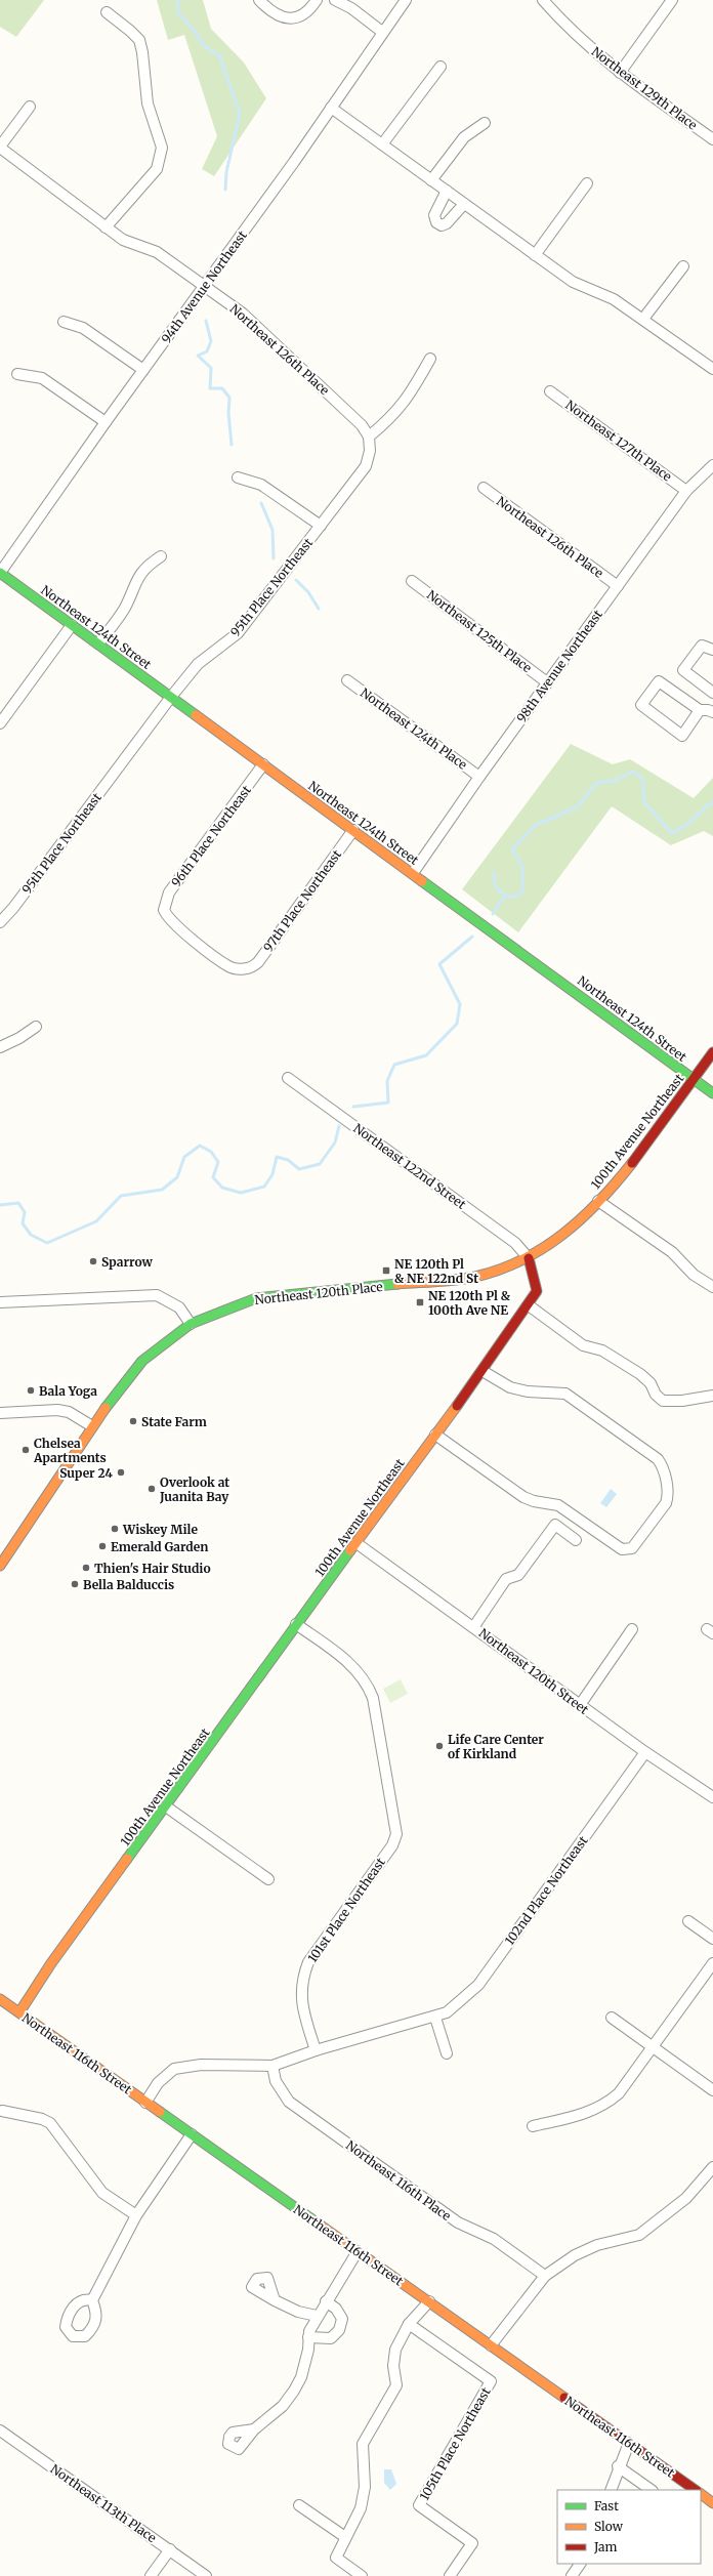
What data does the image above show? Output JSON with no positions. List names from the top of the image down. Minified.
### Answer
{"streets":{"street":["Northeast 129th Place","94th Avenue Northeast","Northeast 126th Place","Northeast 127th Place","95th Place Northeast","Northeast 124th Street","Northeast 125th Place","98th Avenue Northeast","Northeast 124th Place","96th Place Northeast","97th Place Northeast","100th Avenue Northeast","Northeast 122nd Street","Northeast 120th Place","Northeast 120th Street","102nd Place Northeast","101st Place Northeast","Northeast 116th Street","Northeast 116th Place","105th Place Northeast","Northeast 113th Place"]},"crossings":[["94th Avenue Northeast","Northeast 126th Place"],["94th Avenue Northeast","Northeast 124th Street"],["Northeast 126th Place","95th Place Northeast"],["Northeast 126th Place","98th Avenue Northeast"],["Northeast 127th Place","98th Avenue Northeast"],["95th Place Northeast","Northeast 124th Street"],["Northeast 124th Street","98th Avenue Northeast"],["Northeast 124th Street","96th Place Northeast"],["Northeast 124th Street","97th Place Northeast"],["Northeast 124th Street","100th Avenue Northeast"],["Northeast 125th Place","98th Avenue Northeast"],["98th Avenue Northeast","Northeast 124th Place"],["96th Place Northeast","97th Place Northeast"],["100th Avenue Northeast","Northeast 122nd Street"],["100th Avenue Northeast","Northeast 120th Place"],["100th Avenue Northeast","Northeast 120th Street"],["100th Avenue Northeast","101st Place Northeast"],["100th Avenue Northeast","Northeast 116th Street"],["Northeast 122nd Street","Northeast 120th Place"],["Northeast 120th Street","102nd Place Northeast"],["102nd Place Northeast","101st Place Northeast"]],"places":{"other":["Sparrow","Bala Yoga","State Farm","Chelsea Apartments","Super 24","Overlook at Juanita Bay","Wiskey Mile","Emerald Garden","Thien's Hair Studio","Bella Balduccis","Life Care Center of Kirkland"],"transit":["NE 120th Pl & NE 122nd St","NE 120th Pl & 100th Ave NE"]},"legend":["Fast","Slow","Jam"]}
